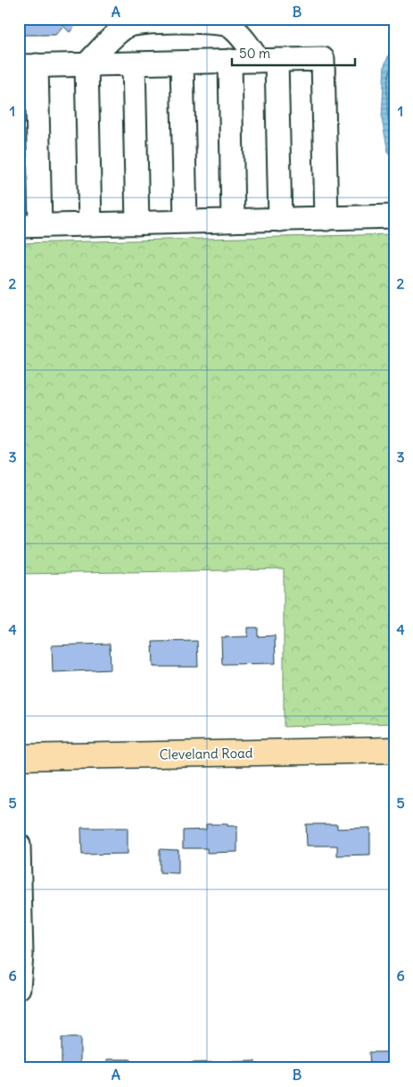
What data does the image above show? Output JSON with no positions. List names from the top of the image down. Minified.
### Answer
{"streets":{"main road":["Cleveland Road"]},"scale_bar":"50 m","grid":{"columns":["A","B"],"rows":["1","2","3","4","5","6"]}}
